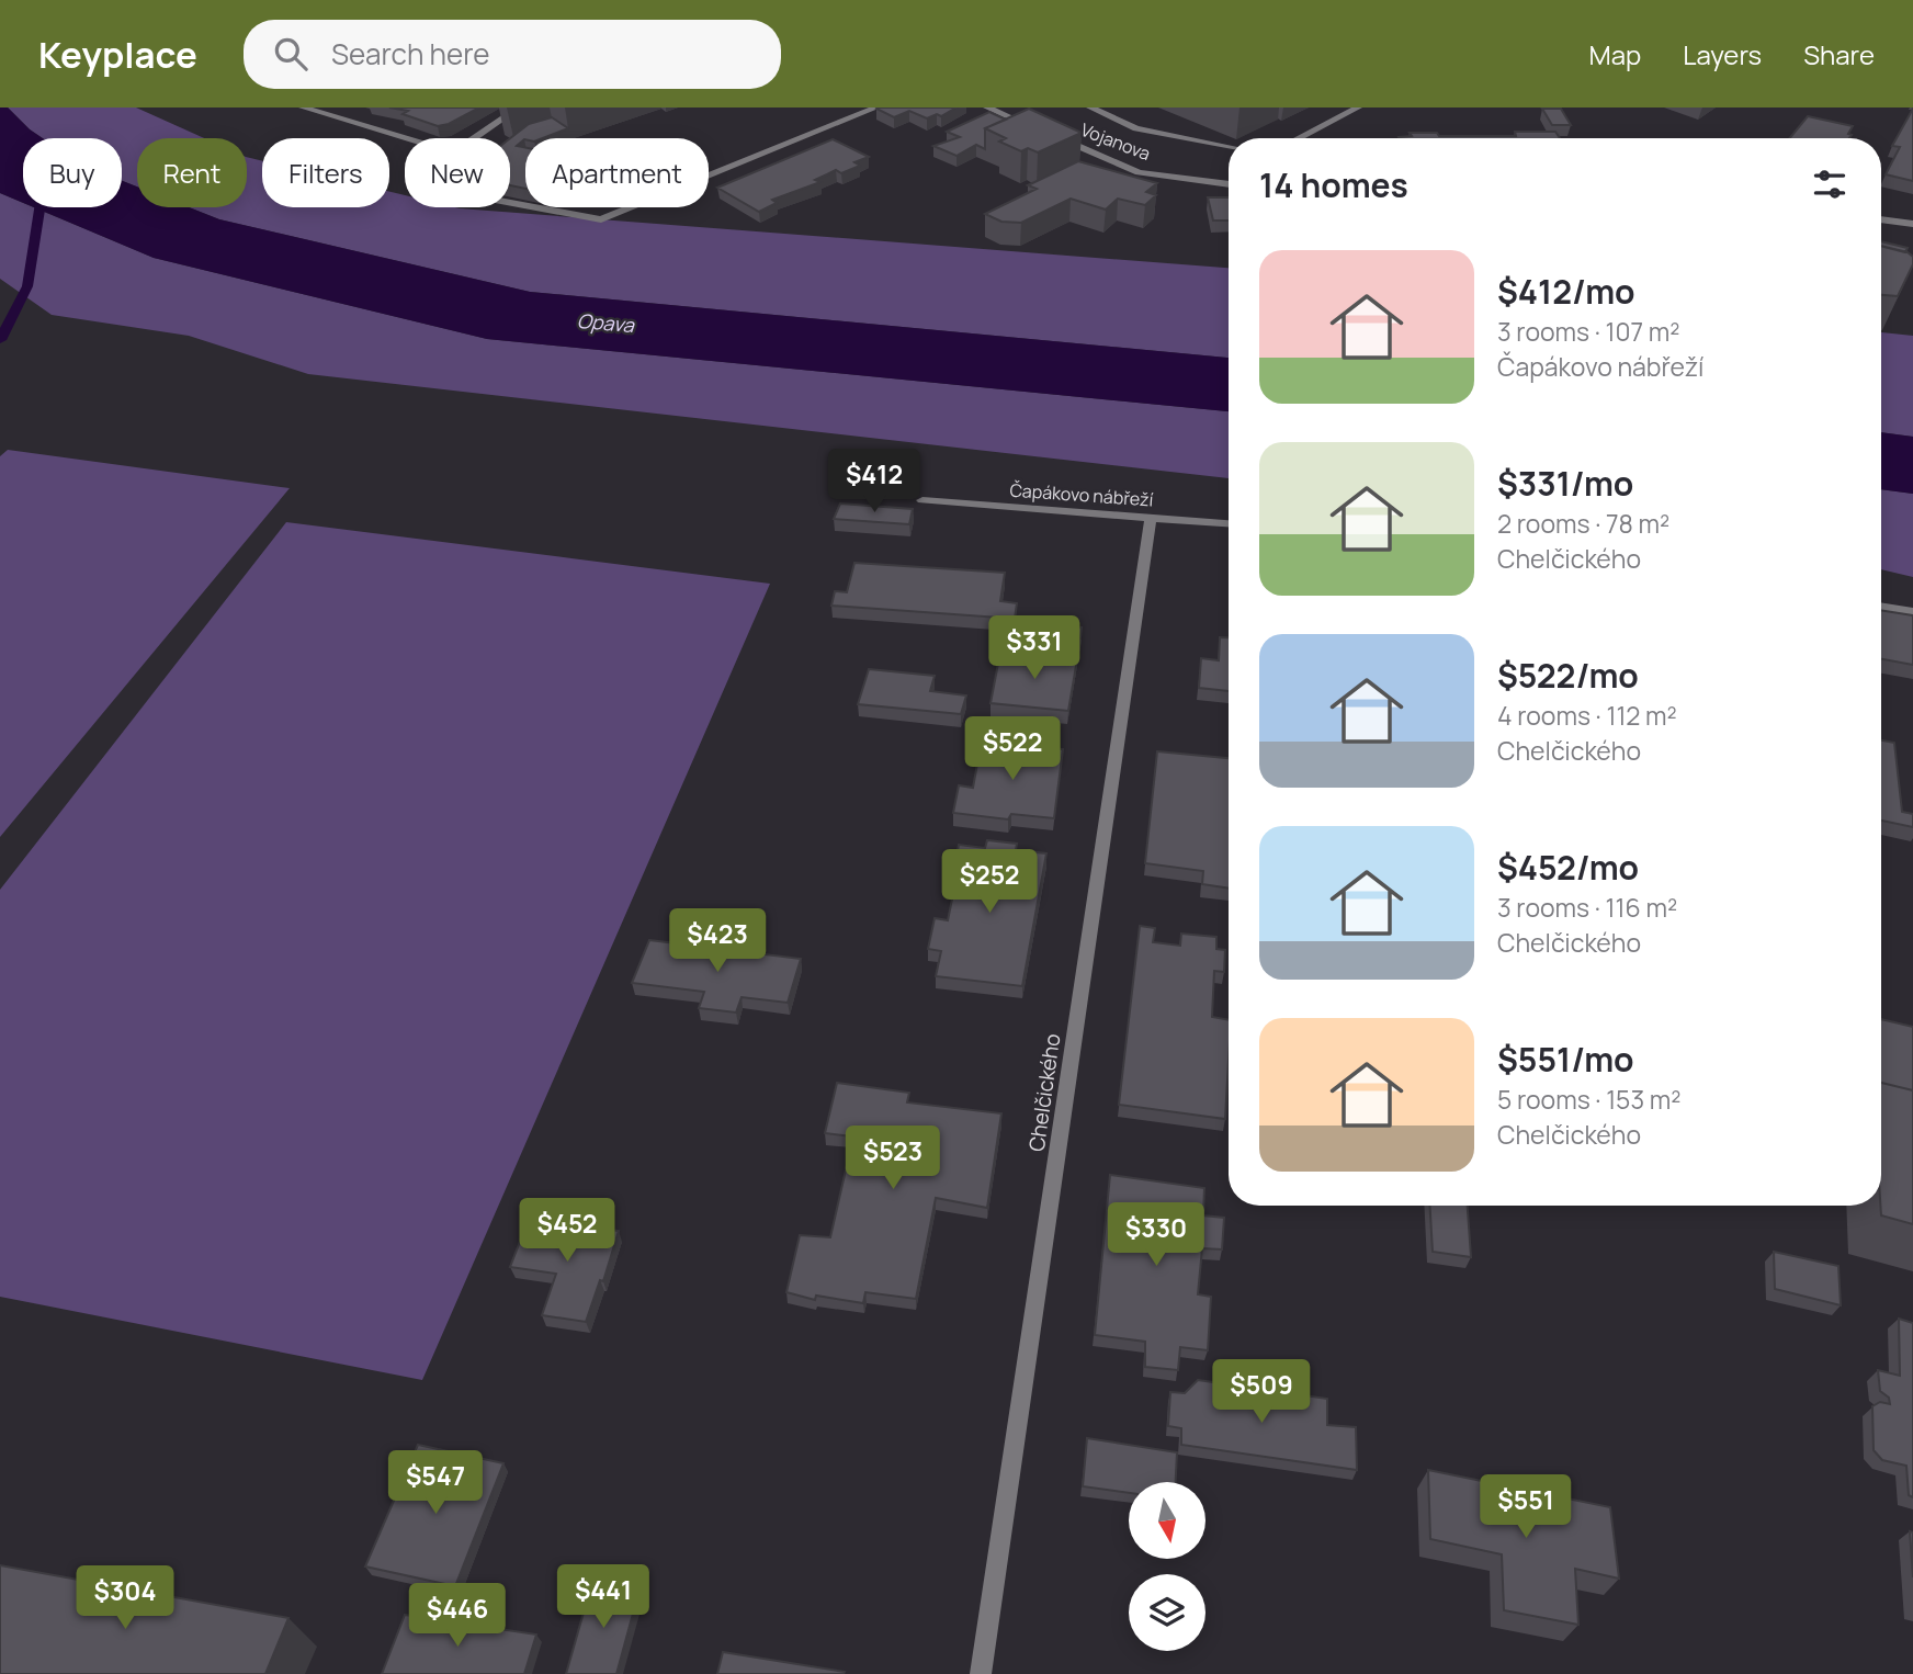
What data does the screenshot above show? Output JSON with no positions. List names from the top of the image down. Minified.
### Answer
{"streets":{"street":["Vojanova","Čapákovo nábřeží","Chelčického"]},"crossings":[["Čapákovo nábřeží","Chelčického"]],"water":["Opava"],"north":"bottom","page":{"header":"Keyplace","search":"Search here","nav":["Map","Layers","Share"],"chip":["Buy","Rent","Filters","New","Apartment"],"heading":"14 homes","list":[{"name":"$412/mo","note":"3 rooms · 107 m² · Čapákovo nábřeží"},{"name":"$331/mo","note":"2 rooms · 78 m² · Chelčického"},{"name":"$522/mo","note":"4 rooms · 112 m² · Chelčického"},{"name":"$452/mo","note":"3 rooms · 116 m² · Chelčického"},{"name":"$551/mo","note":"5 rooms · 153 m² · Chelčického"}],"price":["$412","$331","$522","$252","$423","$523","$452","$330","$509","$547","$551","$441","$304","$446"]}}
